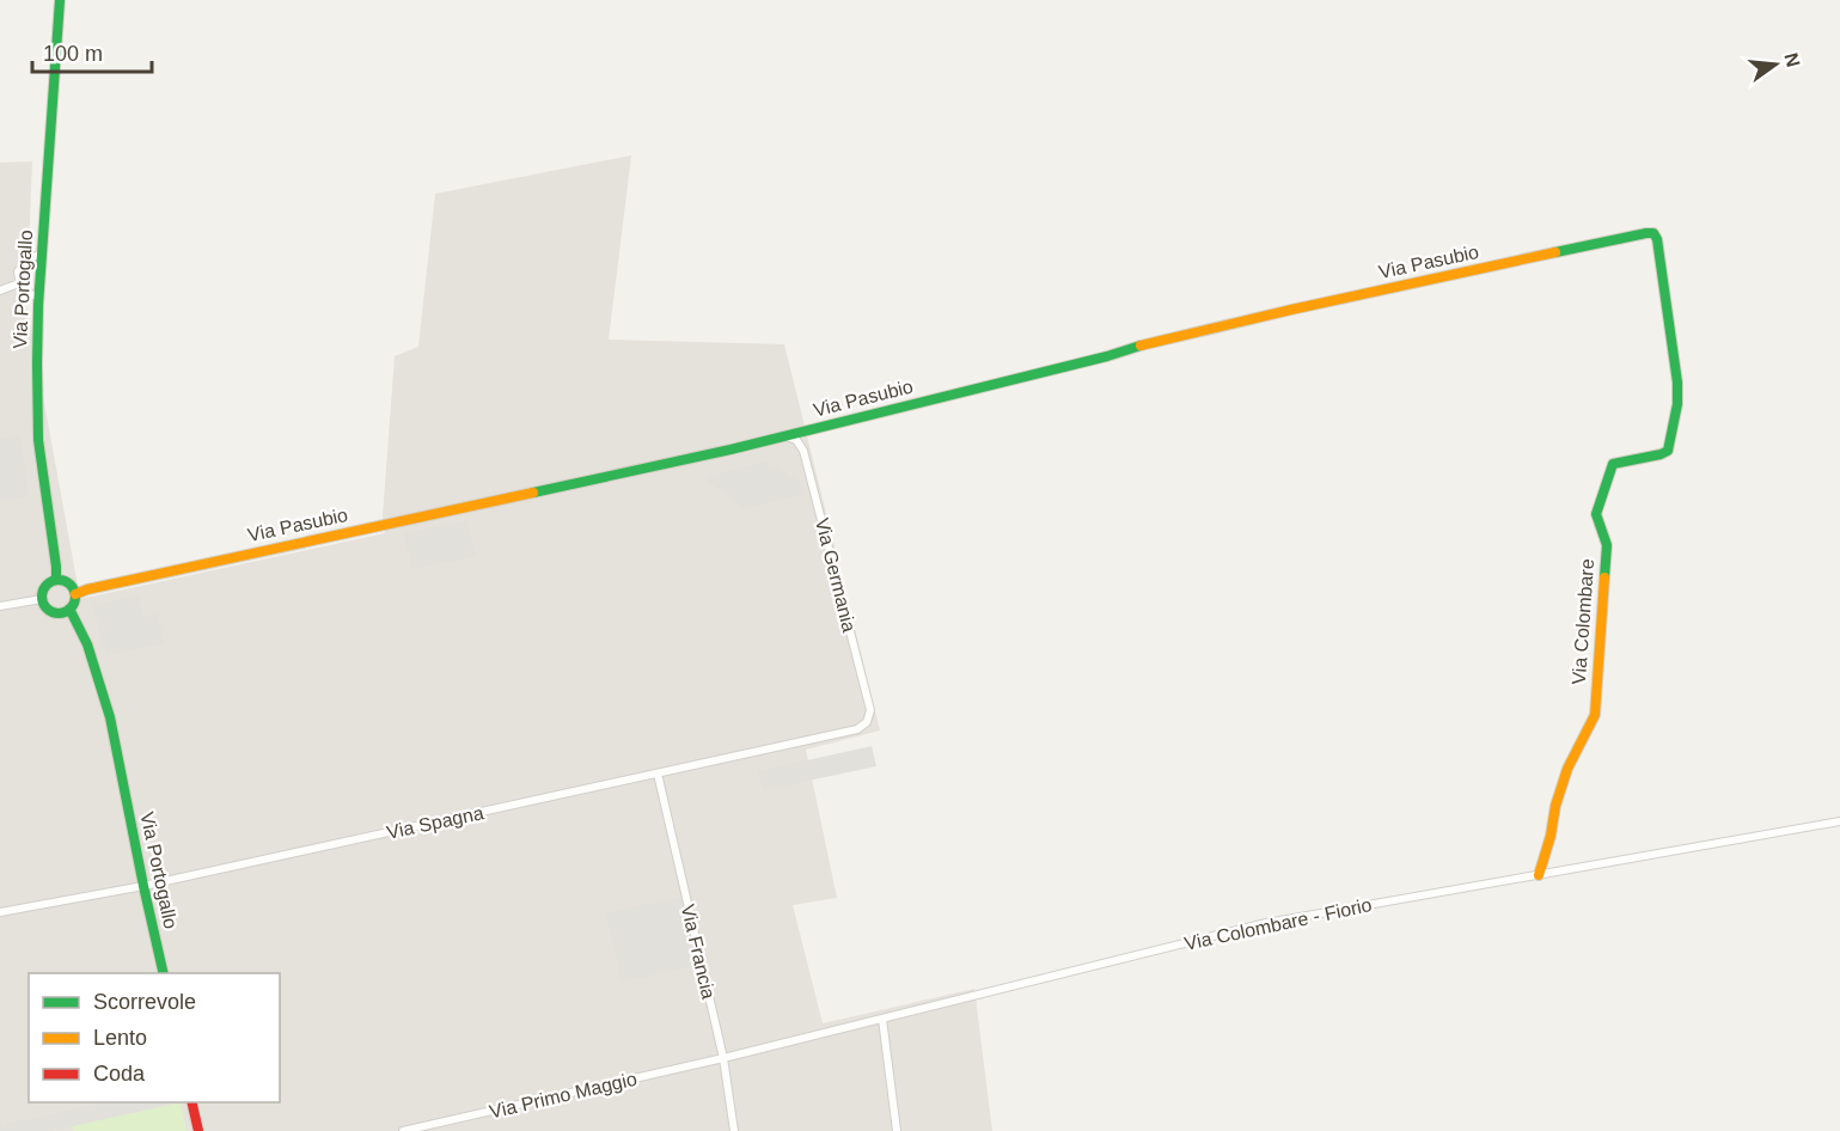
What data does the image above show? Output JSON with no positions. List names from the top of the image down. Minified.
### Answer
{"streets":{"street":["Via Pasubio","Via Portogallo","Via Germania","Via Colombare","Via Spagna","Via Colombare - Fiorio","Via Francia","Via Primo Maggio"]},"crossings":[["Via Pasubio","Via Portogallo"],["Via Pasubio","Via Germania"],["Via Pasubio","Via Colombare"],["Via Portogallo","Via Spagna"],["Via Germania","Via Spagna"],["Via Colombare","Via Colombare - Fiorio"],["Via Spagna","Via Francia"],["Via Colombare - Fiorio","Via Francia"],["Via Colombare - Fiorio","Via Primo Maggio"],["Via Francia","Via Primo Maggio"]],"legend":["Scorrevole","Lento","Coda"],"scale_bar":"100 m","north":"right"}
